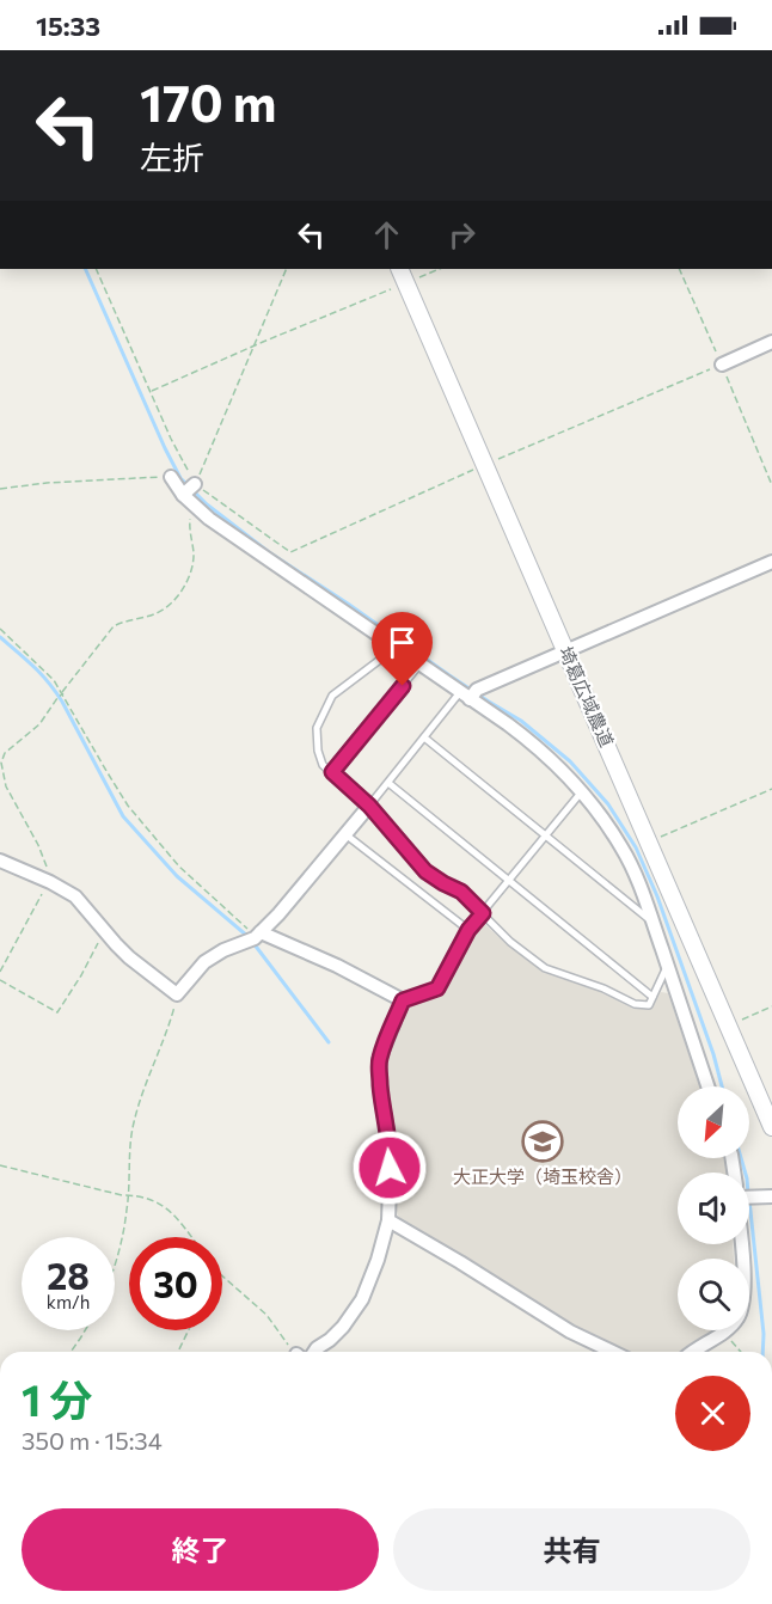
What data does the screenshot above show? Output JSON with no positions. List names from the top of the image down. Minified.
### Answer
{"streets":{"street":["埼葛広域農道"]},"places":{"school or university":["大正大学（埼玉校舎）"]},"north":"bottom left","page":{"status":"15:33","turn":["170 m","左折"],"speed":"28 km/h","limit":"30","heading":["1 分","350 m · 15:34"],"buttons":["終了","共有"]}}
